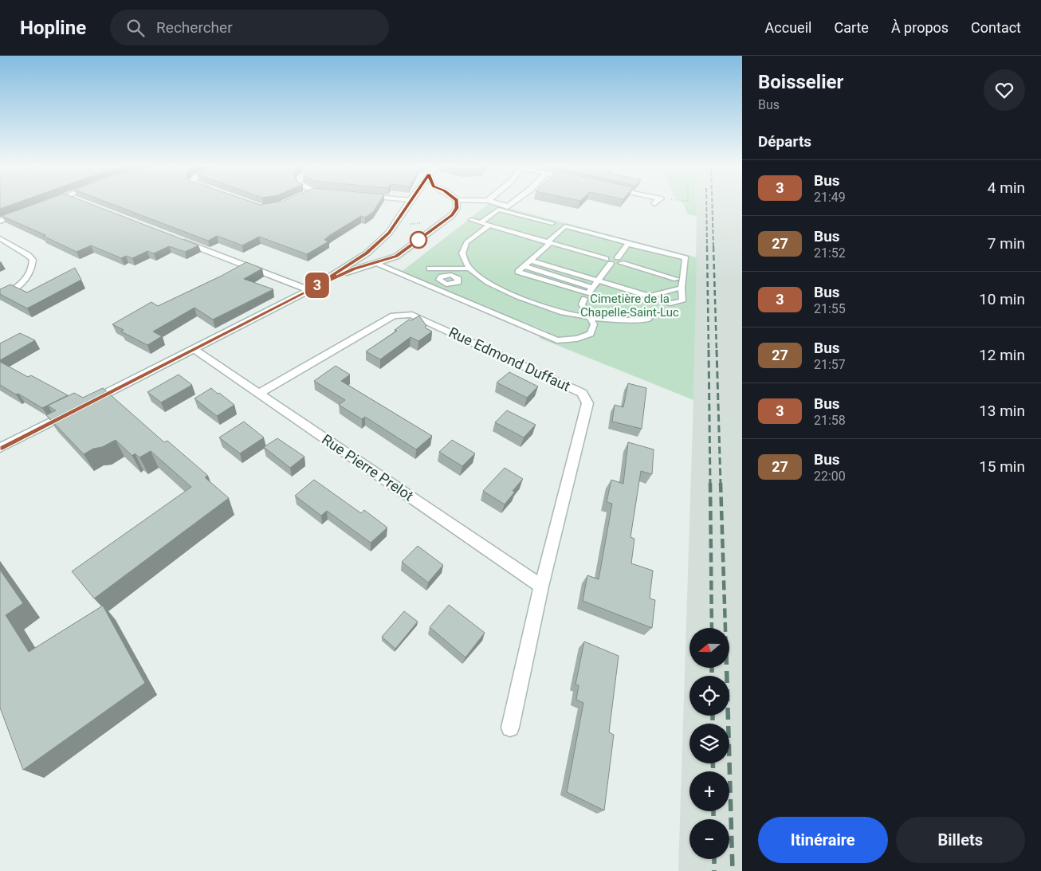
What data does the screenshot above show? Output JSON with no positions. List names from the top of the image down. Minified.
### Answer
{"streets":{"street":["Rue Edmond Duffaut","Rue Pierre Prelot"]},"crossings":[["Rue Edmond Duffaut","Rue Pierre Prelot"]],"parks":["Cimetière de la Chapelle-Saint-Luc"],"lines":["bus line 3"],"north":"left","page":{"header":"Hopline","search":"Rechercher","nav":["Accueil","Carte","À propos","Contact"],"on_map":"3","heading":[["Boisselier","Bus"],"Départs"],"list":[{"mark":"3","name":"Bus","note":"21:49","value":"4 min"},{"mark":"27","name":"Bus","note":"21:52","value":"7 min"},{"mark":"3","name":"Bus","note":"21:55","value":"10 min"},{"mark":"27","name":"Bus","note":"21:57","value":"12 min"},{"mark":"3","name":"Bus","note":"21:58","value":"13 min"},{"mark":"27","name":"Bus","note":"22:00","value":"15 min"}],"map_buttons":["+","−"],"buttons":["Itinéraire","Billets"]}}
